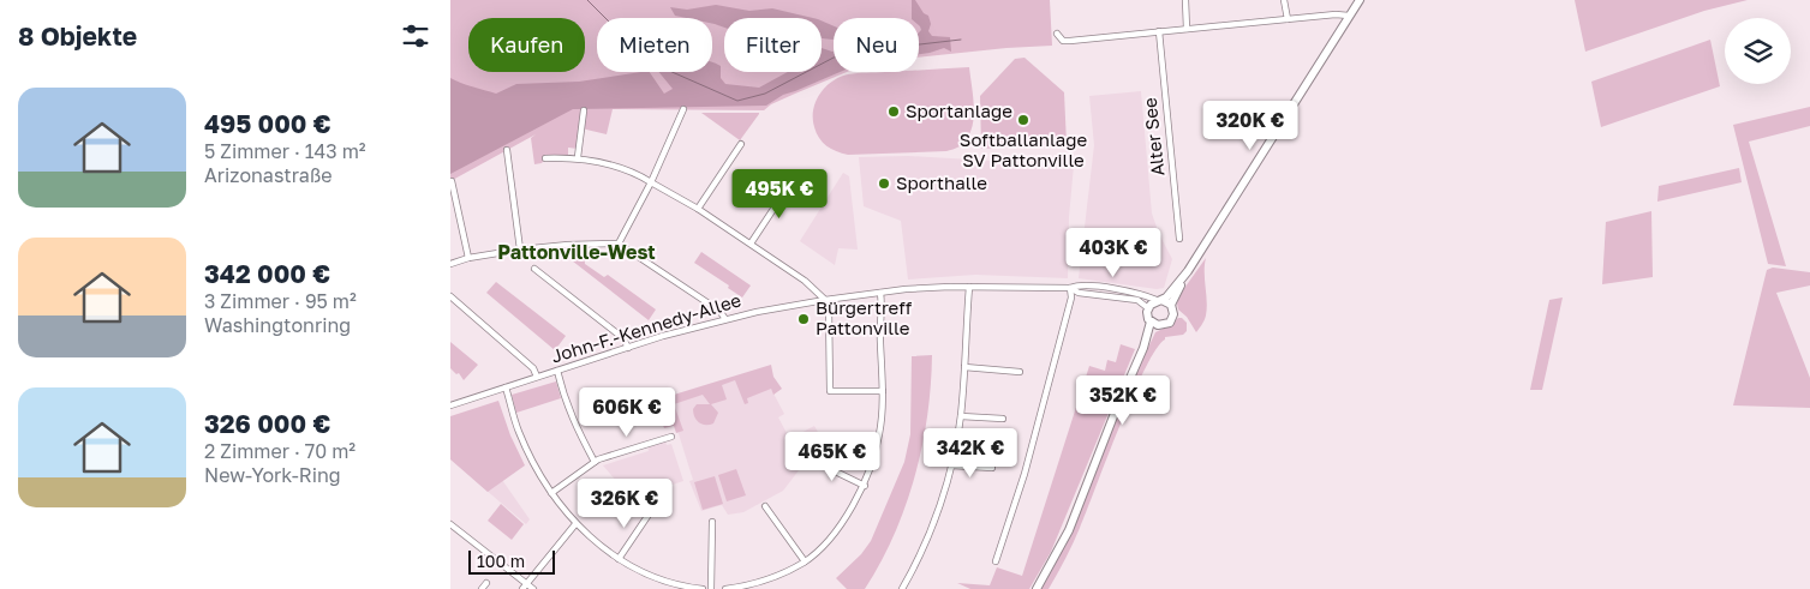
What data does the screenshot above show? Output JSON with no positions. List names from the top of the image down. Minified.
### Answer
{"streets":{"street":["Alter See","John-F.-Kennedy-Allee"]},"districts":["Pattonville-West"],"places":["Sportanlage","Softballanlage SV Pattonville","Sporthalle","Bürgertreff Pattonville"],"scale_bar":"100 m","page":{"heading":"8 Objekte","chip":["Kaufen","Mieten","Filter","Neu"],"list":[{"name":"495 000 €","note":"5 Zimmer · 143 m² · Arizonastraße"},{"name":"342 000 €","note":"3 Zimmer · 95 m² · Washingtonring"},{"name":"326 000 €","note":"2 Zimmer · 70 m² · New-York-Ring"}],"price":["320K €","495K €","403K €","352K €","606K €","342K €","465K €","326K €"],"scale":"100 m"}}
